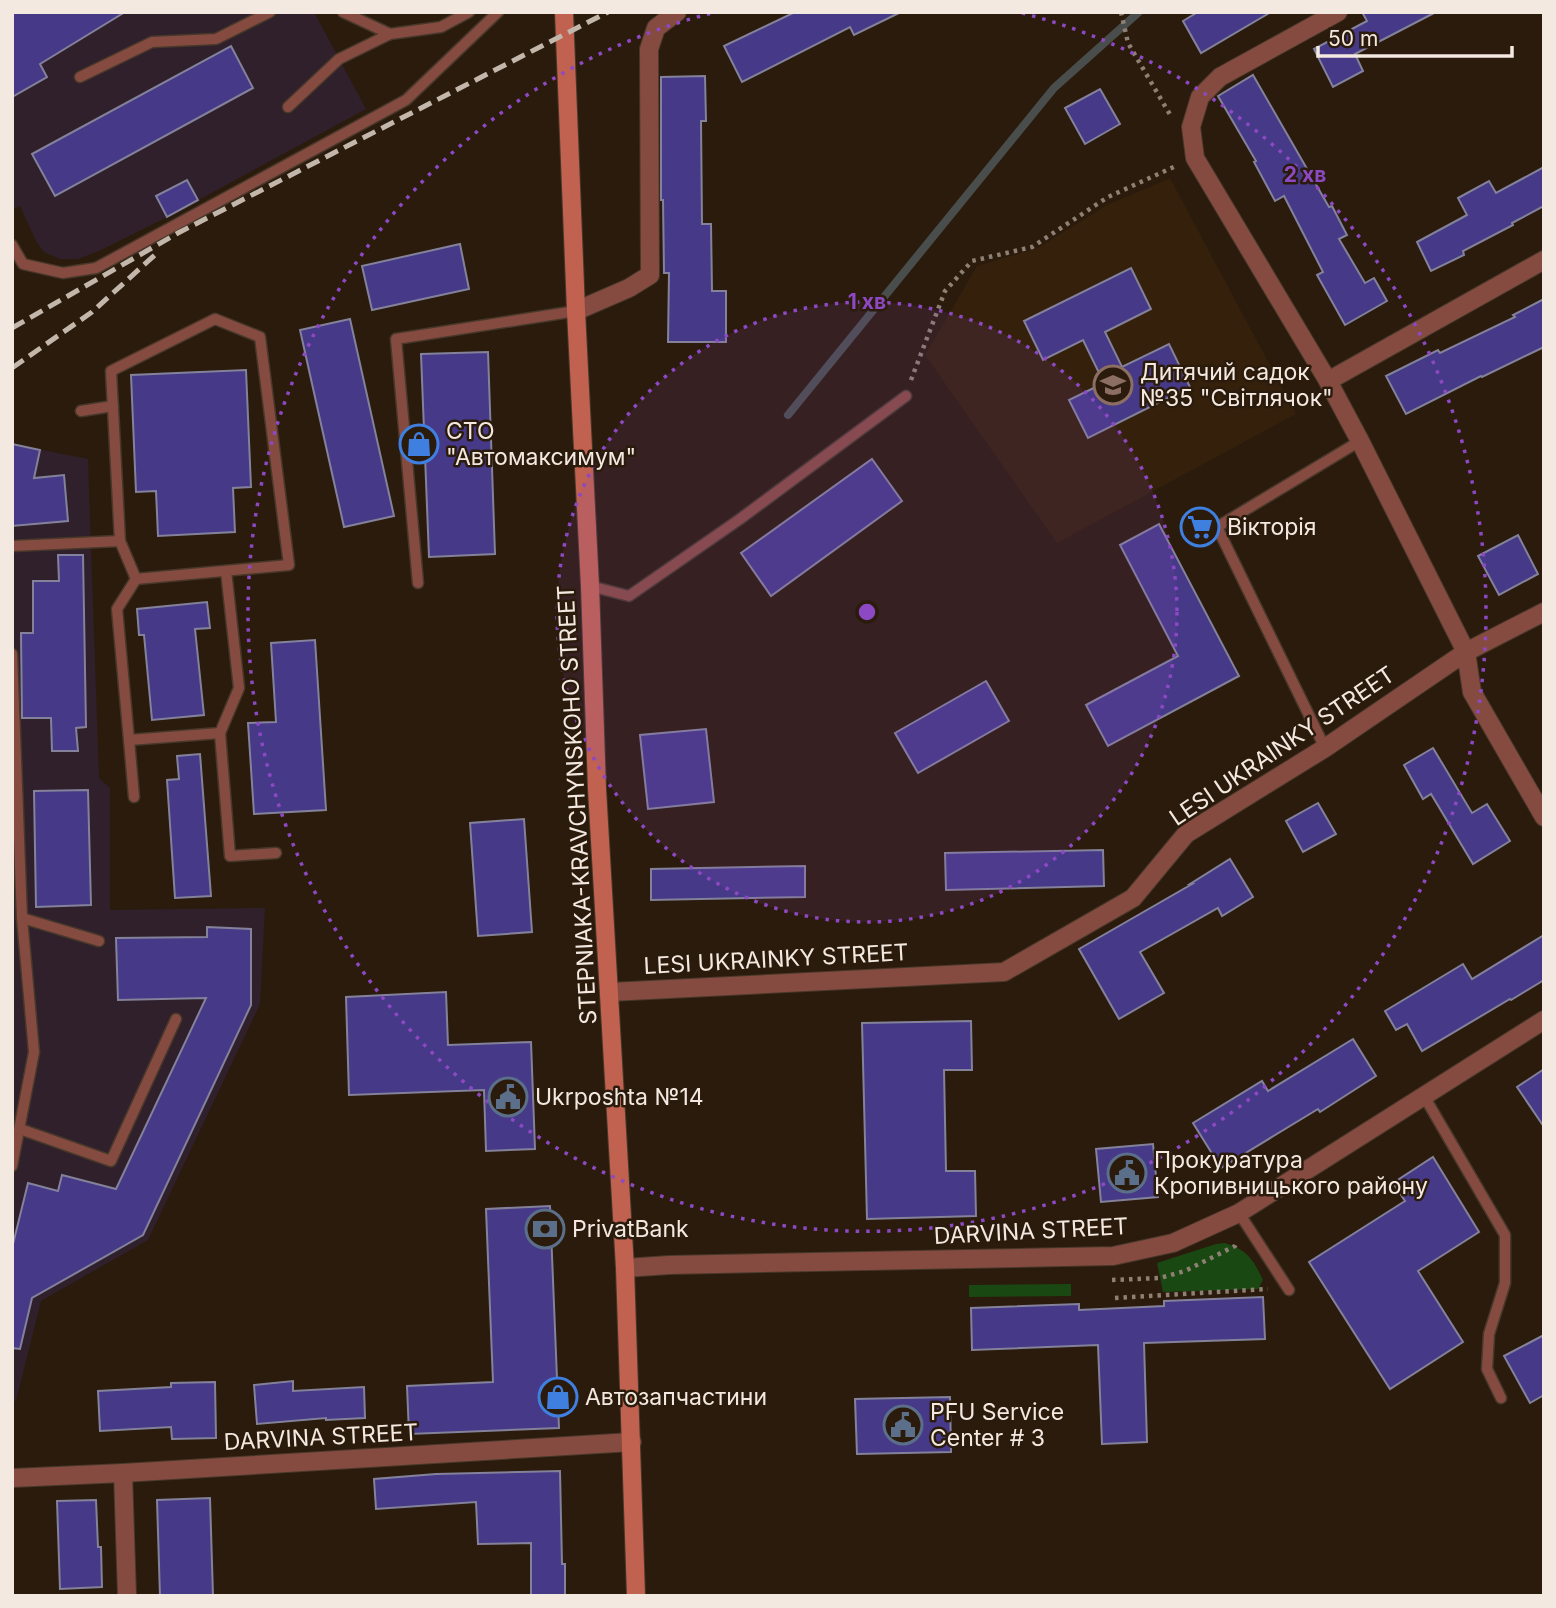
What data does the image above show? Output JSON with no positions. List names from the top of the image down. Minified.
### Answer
{"streets":{"main road":["STEPNIAKA-KRAVCHYNSKOHO STREET"],"street":["LESI UKRAINKY STREET","DARVINA STREET"]},"crossings":[["LESI UKRAINKY STREET","STEPNIAKA-KRAVCHYNSKOHO STREET"],["STEPNIAKA-KRAVCHYNSKOHO STREET","DARVINA STREET"]],"places":{"school or university":["Дитячий садок №35 \"Світлячок\""],"shop":["СТО \"Автомаксимум\"","Автозапчастини"],"supermarket":["Вікторія"],"public building":["Ukrposhta №14","Прокуратура Кропивницького району","PFU Service Center # 3"],"bank":["PrivatBank"]},"scale_bar":"50 m","rings":["2 хв","1 хв"]}
